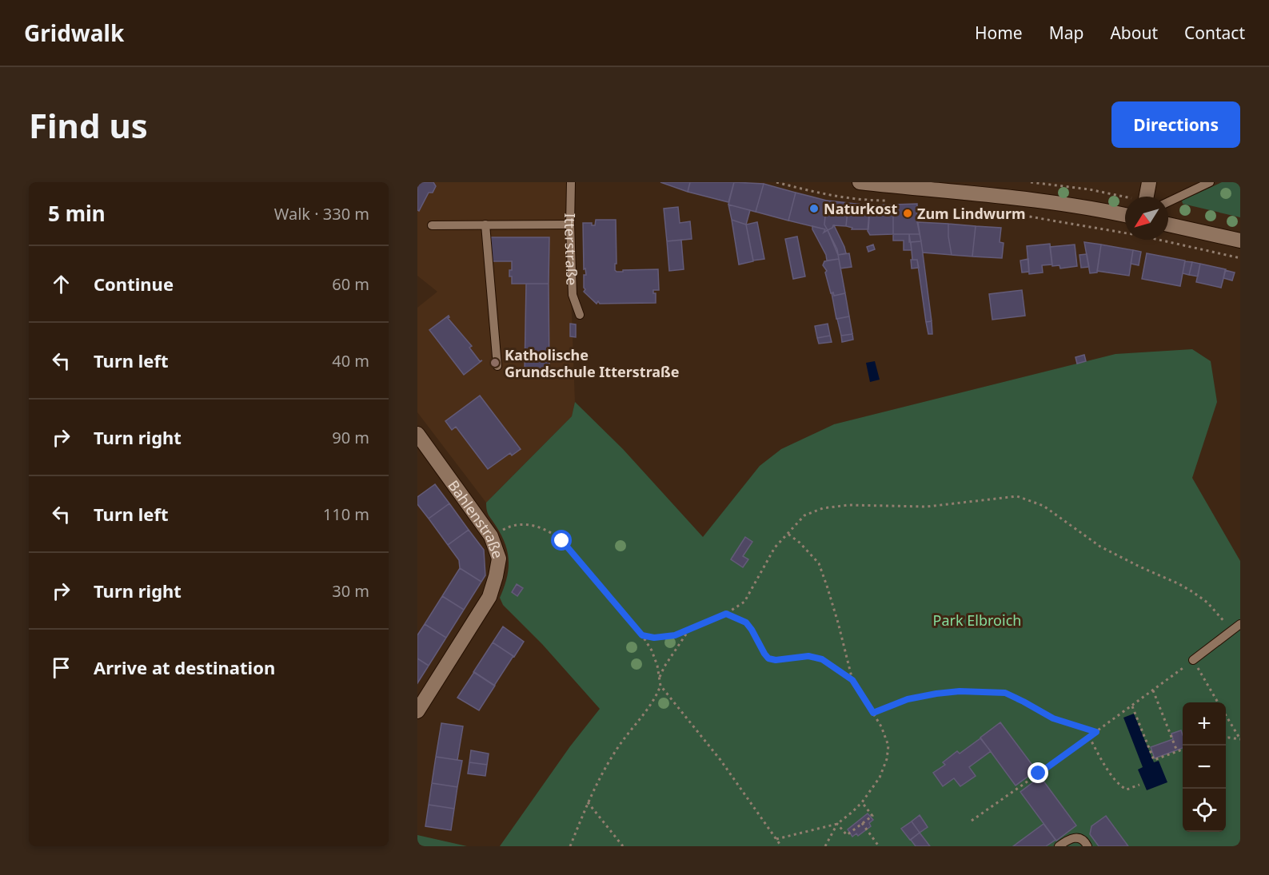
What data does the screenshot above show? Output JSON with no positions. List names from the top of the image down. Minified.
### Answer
{"streets":{"street":["Bahlenstraße"],"lane":["Itterstraße"]},"parks":["Park Elbroich"],"places":["Naturkost","Zum Lindwurm","Katholische Grundschule Itterstraße"],"north":"bottom left","page":{"header":"Gridwalk","nav":["Home","Map","About","Contact"],"buttons":"Directions","title":"Find us","heading":["5 min","Walk · 330 m"],"list":[["Continue","60 m"],["Turn left","40 m"],["Turn right","90 m"],["Turn left","110 m"],["Turn right","30 m"],"Arrive at destination"],"map_buttons":["+","−"]}}
